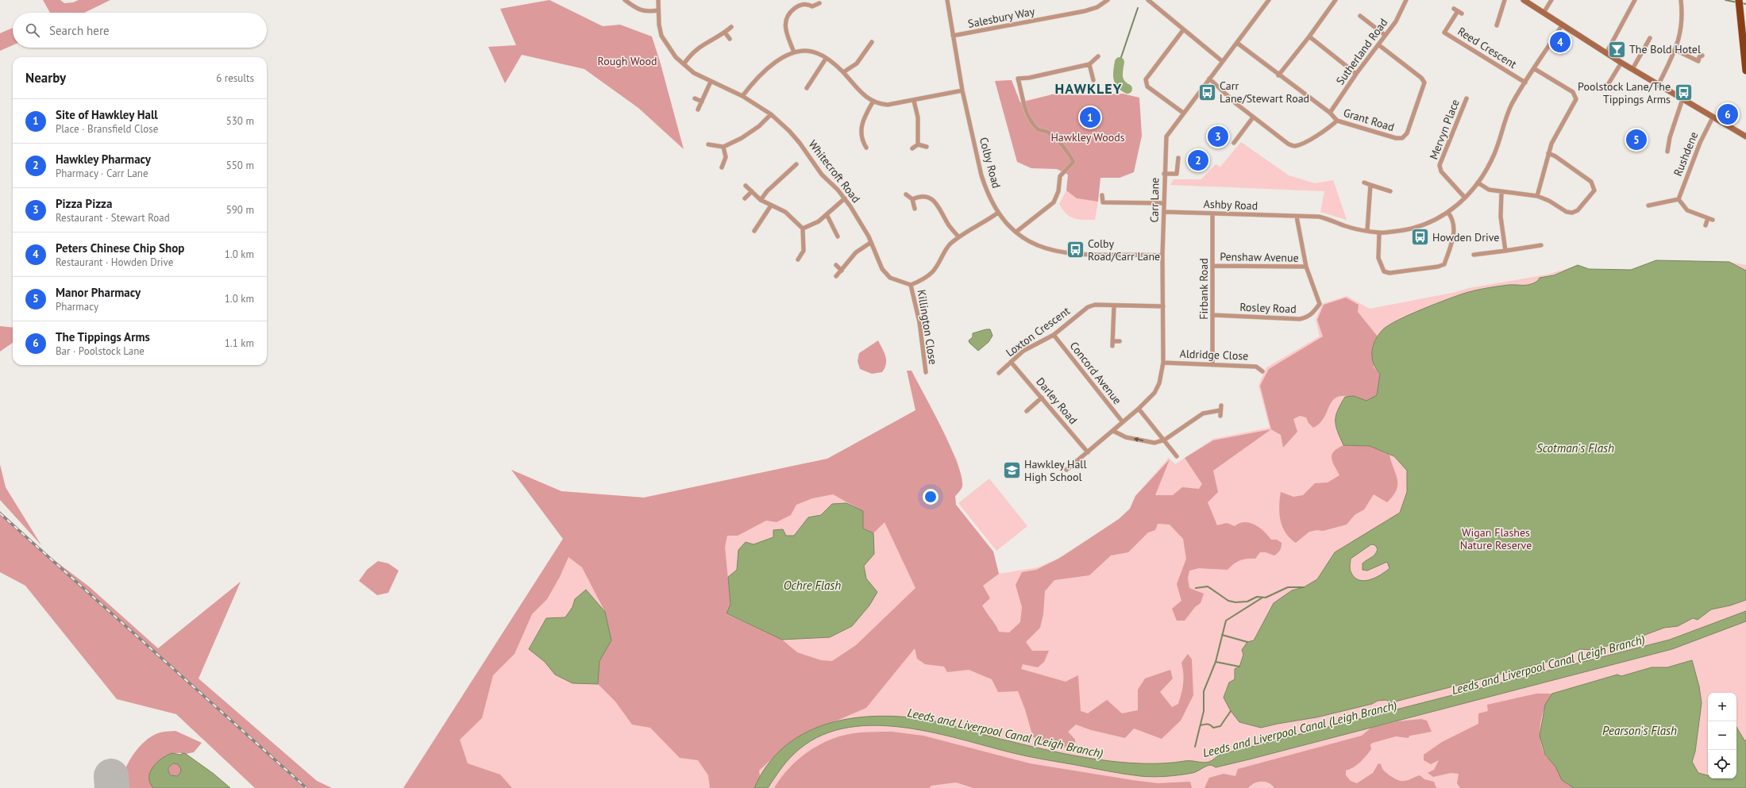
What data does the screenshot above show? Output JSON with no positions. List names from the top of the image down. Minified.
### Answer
{"streets":{"street":["Salesbury Way","Reed Crescent","Sutherland Road","Grant Road","Mervyn Place","Rushdene","Colby Road","Whitecroft Road","Carr Lane","Ashby Road","Penshaw Avenue","Firbank Road","Rosley Road","Killington Close","Loxton Crescent","Aldridge Close","Concord Avenue","Darley Road"]},"crossings":[["Salesbury Way","Colby Road"],["Sutherland Road","Grant Road"],["Grant Road","Carr Lane"],["Colby Road","Carr Lane"],["Whitecroft Road","Killington Close"],["Carr Lane","Ashby Road"],["Carr Lane","Loxton Crescent"],["Carr Lane","Aldridge Close"],["Carr Lane","Concord Avenue"],["Carr Lane","Darley Road"],["Ashby Road","Firbank Road"],["Ashby Road","Rosley Road"],["Penshaw Avenue","Firbank Road"],["Penshaw Avenue","Rosley Road"],["Firbank Road","Rosley Road"],["Firbank Road","Aldridge Close"],["Loxton Crescent","Concord Avenue"],["Loxton Crescent","Darley Road"]],"districts":["HAWKLEY"],"water":["Scotman's Flash","Ochre Flash","Leeds and Liverpool Canal (Leigh Branch)","Pearson's Flash"],"parks":["Rough Wood","Hawkley Woods","Wigan Flashes Nature Reserve"],"places":{"bar":["The Bold Hotel"],"bus stop":["Carr Lane/Stewart Road","Poolstock Lane/The Tippings Arms","Howden Drive","Colby Road/Carr Lane"],"school or university":["Hawkley Hall High School"]},"page":{"search":"Search here","pins":["4","6","1","3","5","2"],"heading":["Nearby","6 results"],"list":[{"mark":"1","name":"Site of Hawkley Hall","note":"Place · Bransfield Close","value":"530 m"},{"mark":"2","name":"Hawkley Pharmacy","note":"Pharmacy · Carr Lane","value":"550 m"},{"mark":"3","name":"Pizza Pizza","note":"Restaurant · Stewart Road","value":"590 m"},{"mark":"4","name":"Peters Chinese Chip Shop","note":"Restaurant · Howden Drive","value":"1.0 km"},{"mark":"5","name":"Manor Pharmacy","note":"Pharmacy","value":"1.0 km"},{"mark":"6","name":"The Tippings Arms","note":"Bar · Poolstock Lane","value":"1.1 km"}],"map_buttons":["+","−"]}}
